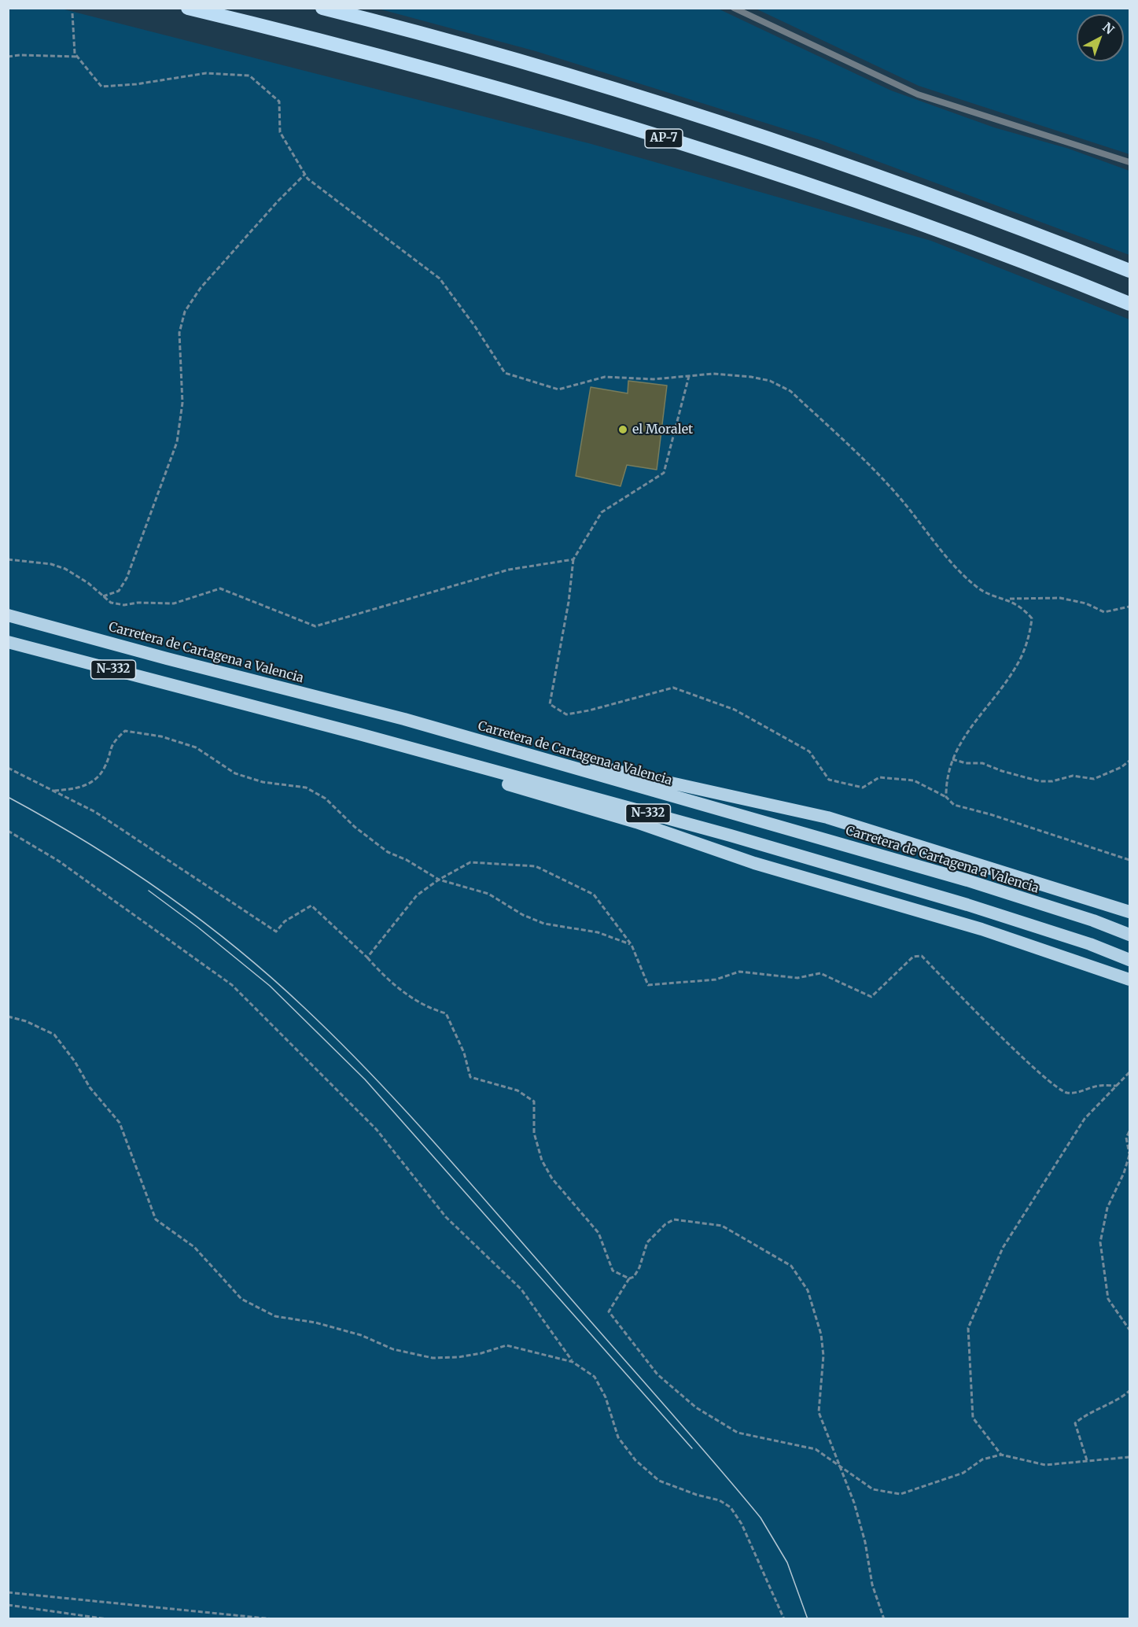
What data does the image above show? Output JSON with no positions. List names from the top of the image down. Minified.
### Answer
{"streets":{"highway":["AP-7","Carretera de Cartagena a Valencia","N-332"]},"crossings":[["Carretera de Cartagena a Valencia","N-332"]],"places":["el Moralet"],"north":"top right"}
